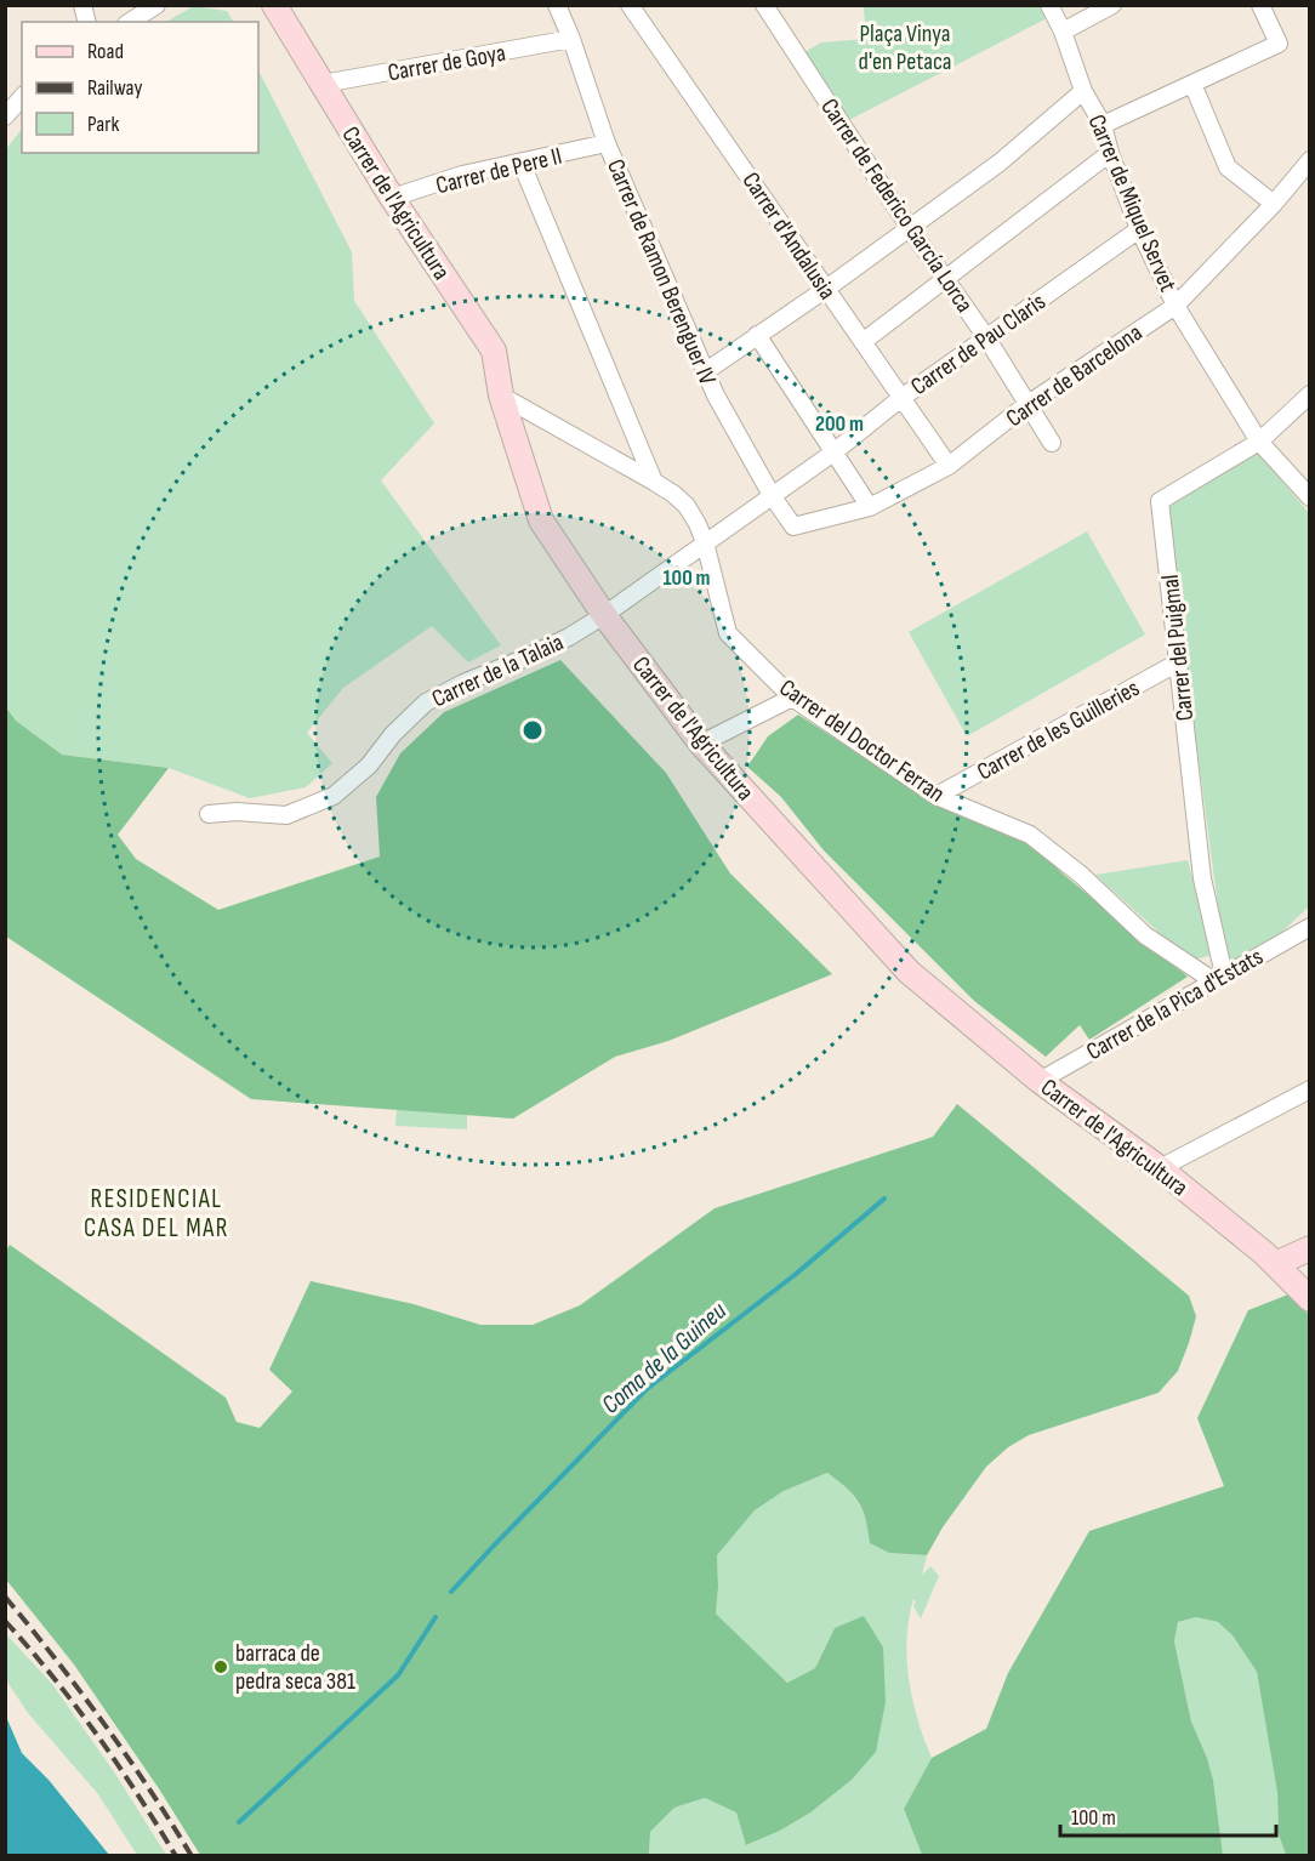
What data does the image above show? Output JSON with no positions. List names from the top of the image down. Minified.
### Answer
{"streets":{"street":["Carrer de Goya","Carrer de Pere II","Carrer de l'Agricultura","Carrer de Miquel Servet","Carrer de Federico García Lorca","Carrer d'Andalusia","Carrer de Ramon Berenguer IV","Carrer de Pau Claris","Carrer de Barcelona","Carrer del Puigmal","Carrer de la Talaia","Carrer de les Guilleries","Carrer del Doctor Ferran","Carrer de la Pica d'Estats"]},"crossings":[["Carrer de Goya","Carrer de l'Agricultura"],["Carrer de Goya","Carrer de Ramon Berenguer IV"],["Carrer de Pere II","Carrer de l'Agricultura"],["Carrer de Pere II","Carrer de Ramon Berenguer IV"],["Carrer de l'Agricultura","Carrer de Pau Claris"],["Carrer de l'Agricultura","Carrer de la Talaia"],["Carrer de l'Agricultura","Carrer del Doctor Ferran"],["Carrer de l'Agricultura","Carrer de la Pica d'Estats"],["Carrer de Miquel Servet","Carrer de Pau Claris"],["Carrer de Miquel Servet","Carrer de Barcelona"],["Carrer de Miquel Servet","Carrer del Puigmal"],["Carrer de Federico García Lorca","Carrer de Pau Claris"],["Carrer de Federico García Lorca","Carrer de Barcelona"],["Carrer d'Andalusia","Carrer de Pau Claris"],["Carrer d'Andalusia","Carrer de Barcelona"],["Carrer de Ramon Berenguer IV","Carrer de Pau Claris"],["Carrer de Ramon Berenguer IV","Carrer de Barcelona"],["Carrer de Pau Claris","Carrer de la Talaia"],["Carrer de Pau Claris","Carrer del Doctor Ferran"],["Carrer del Puigmal","Carrer de les Guilleries"],["Carrer del Puigmal","Carrer del Doctor Ferran"],["Carrer del Puigmal","Carrer de la Pica d'Estats"],["Carrer de les Guilleries","Carrer del Doctor Ferran"],["Carrer del Doctor Ferran","Carrer de la Pica d'Estats"]],"districts":["RESIDENCIAL CASA DEL MAR"],"water":["Coma de la Guineu"],"parks":["Plaça Vinya d'en Petaca"],"places":["barraca de pedra seca 381"],"legend":["Road","Railway","Park"],"scale_bar":"100 m","rings":["200 m","100 m"]}
